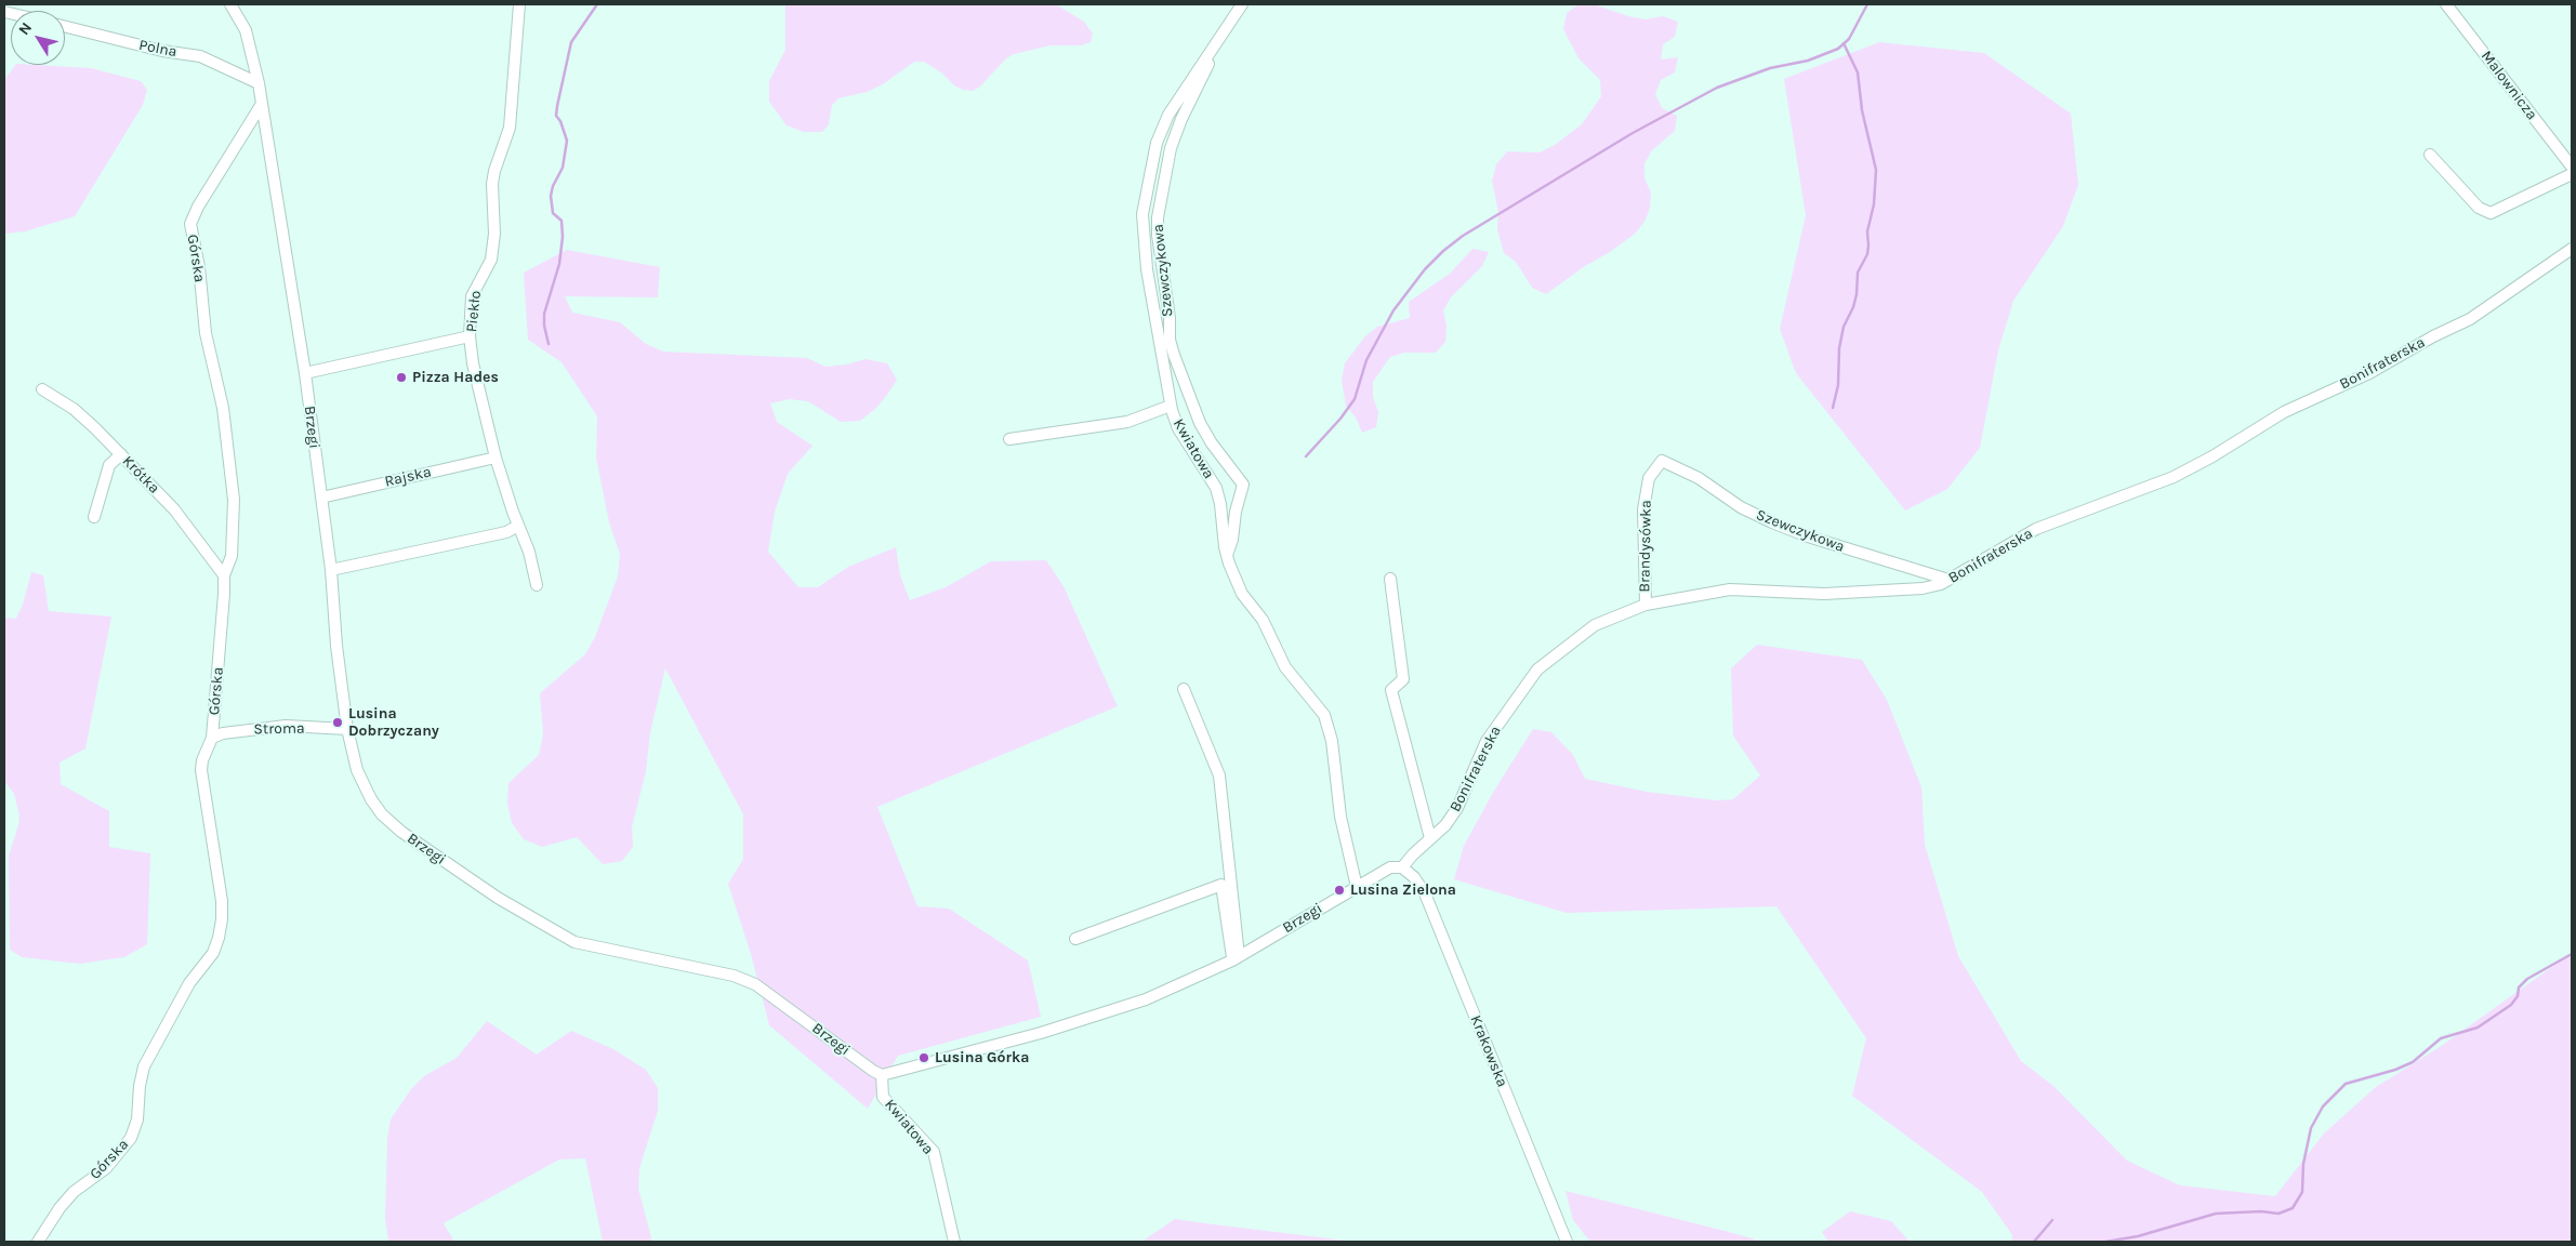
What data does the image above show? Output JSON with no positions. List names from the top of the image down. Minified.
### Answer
{"streets":{"street":["Polna","Malownicza","Górska","Szewczykowa","Piekło","Bonifraterska","Brzegi","Kwiatowa","Krótka","Rajska","Brandysówka","Stroma","Krakowska"]},"crossings":[["Polna","Brzegi"],["Górska","Brzegi"],["Górska","Krótka"],["Górska","Stroma"],["Szewczykowa","Bonifraterska"],["Szewczykowa","Kwiatowa"],["Szewczykowa","Brandysówka"],["Piekło","Rajska"],["Bonifraterska","Brzegi"],["Bonifraterska","Brandysówka"],["Bonifraterska","Krakowska"],["Brzegi","Kwiatowa"],["Brzegi","Rajska"],["Brzegi","Stroma"],["Brzegi","Krakowska"]],"places":["Pizza Hades","Lusina Dobrzyczany","Lusina Zielona","Lusina Górka"],"north":"top left"}
